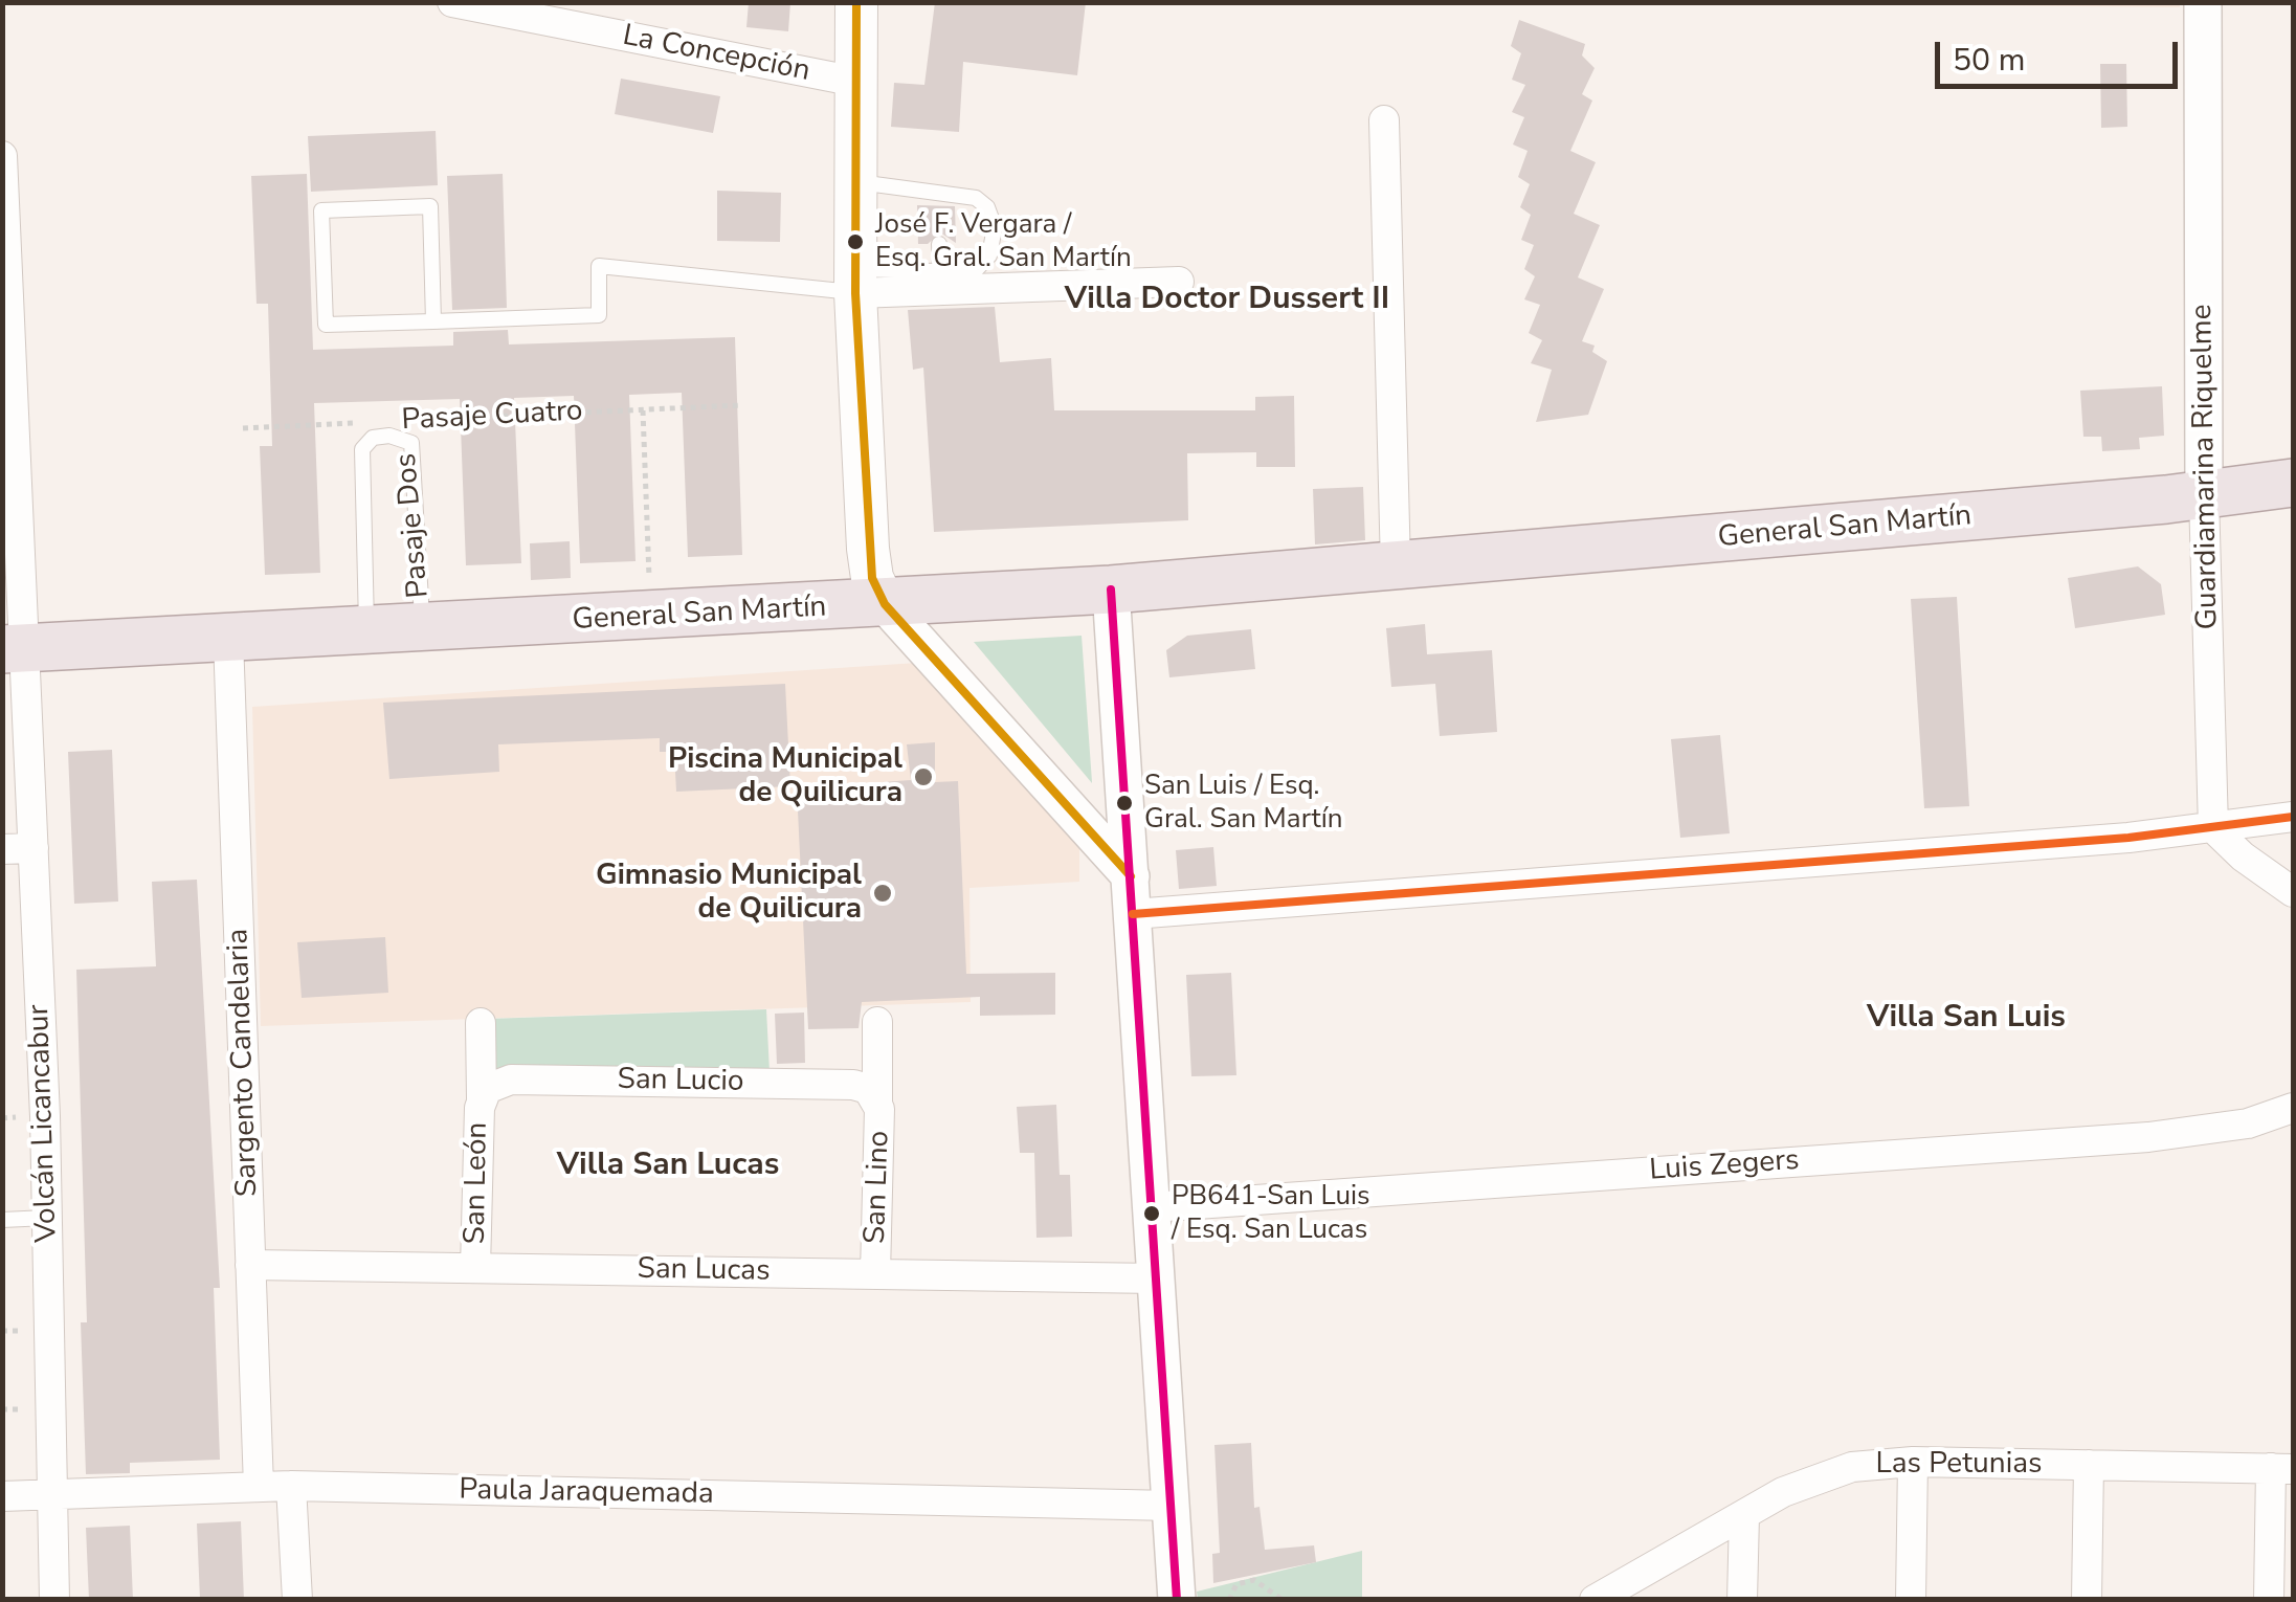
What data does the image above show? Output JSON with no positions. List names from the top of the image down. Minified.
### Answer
{"streets":{"main road":["General San Martín"],"street":["La Concepción","Guardiamarina Riquelme","Sargento Candelaria","San Lucio","Volcán Licancabur","Luis Zegers","San León","San Lino","San Lucas","Las Petunias","Paula Jaraquemada"],"lane":["Pasaje Dos"],"path":["Pasaje Cuatro"]},"crossings":[["Guardiamarina Riquelme","General San Martín"],["Pasaje Dos","General San Martín"],["General San Martín","Sargento Candelaria"],["General San Martín","Volcán Licancabur"],["Sargento Candelaria","San Lucas"],["Sargento Candelaria","Paula Jaraquemada"],["San Lucio","San León"],["San Lucio","San Lino"],["Volcán Licancabur","Paula Jaraquemada"],["San León","San Lucas"],["San Lino","San Lucas"]],"districts":["Villa Doctor Dussert II","Villa San Luis","Villa San Lucas"],"places":["José F. Vergara / Esq. Gral. San Martín","Piscina Municipal de Quilicura","San Luis / Esq. Gral. San Martín","Gimnasio Municipal de Quilicura","PB641-San Luis / Esq. San Lucas"],"scale_bar":"50 m"}
